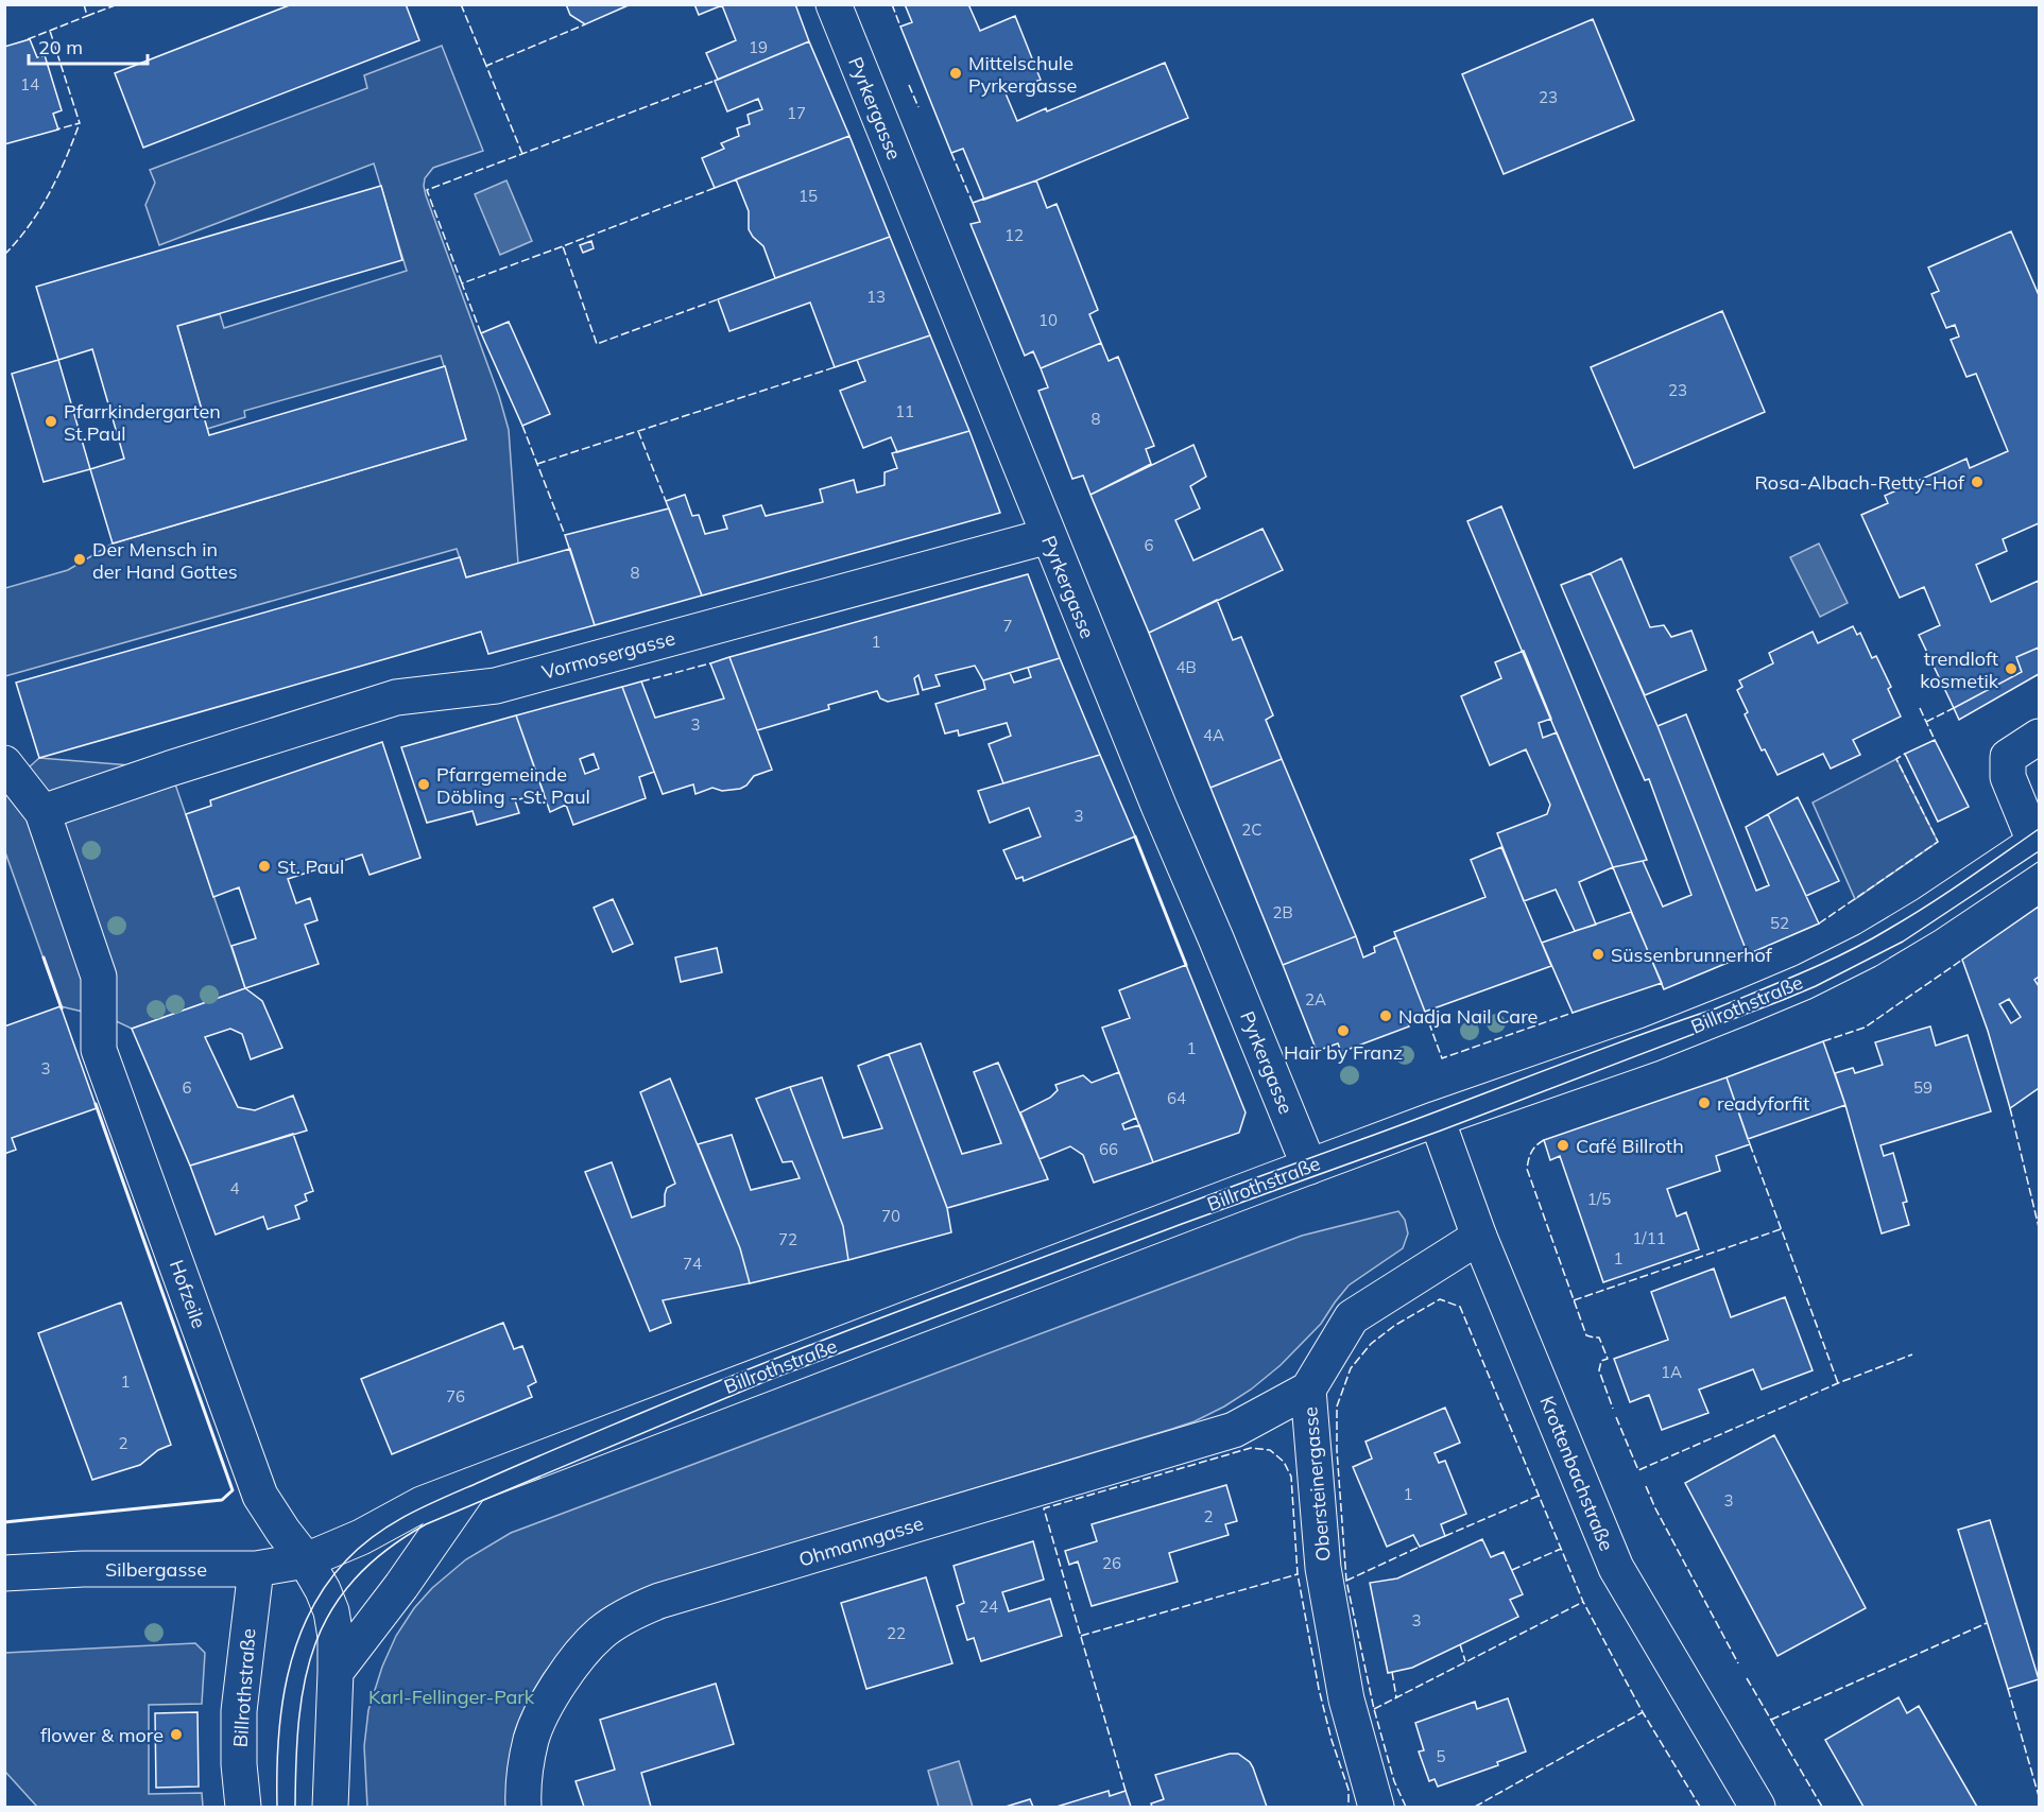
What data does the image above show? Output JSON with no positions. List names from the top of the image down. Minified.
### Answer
{"streets":{"street":["Pyrkergasse","Vormosergasse","Billrothstraße","Hofzeile","Krottenbachstraße","Obersteinergasse","Ohmanngasse","Silbergasse"]},"crossings":[["Pyrkergasse","Vormosergasse"],["Pyrkergasse","Billrothstraße"],["Vormosergasse","Hofzeile"],["Billrothstraße","Hofzeile"],["Billrothstraße","Krottenbachstraße"],["Billrothstraße","Silbergasse"],["Hofzeile","Silbergasse"],["Krottenbachstraße","Obersteinergasse"],["Obersteinergasse","Ohmanngasse"]],"parks":["Karl-Fellinger-Park"],"places":["Mittelschule Pyrkergasse","Pfarrkindergarten St.Paul","Rosa-Albach-Retty-Hof","Der Mensch in der Hand Gottes","trendloft kosmetik","Pfarrgemeinde Döbling - St. Paul","St. Paul","Süssenbrunnerhof","Nadja Nail Care","Hair by Franz","readyforfit","Café Billroth","flower & more"],"house_numbers":["19","14","23","17","15","12","13","10","23","11","8","6","8","7","1","4B","3","4A","3","2C","2B","52","2A","1","3","6","59","64","66","4","1/5","70","1/11","72","1","74","1A","1","76","2","1","3","2","26","24","3","22","5"],"scale_bar":"20 m"}
